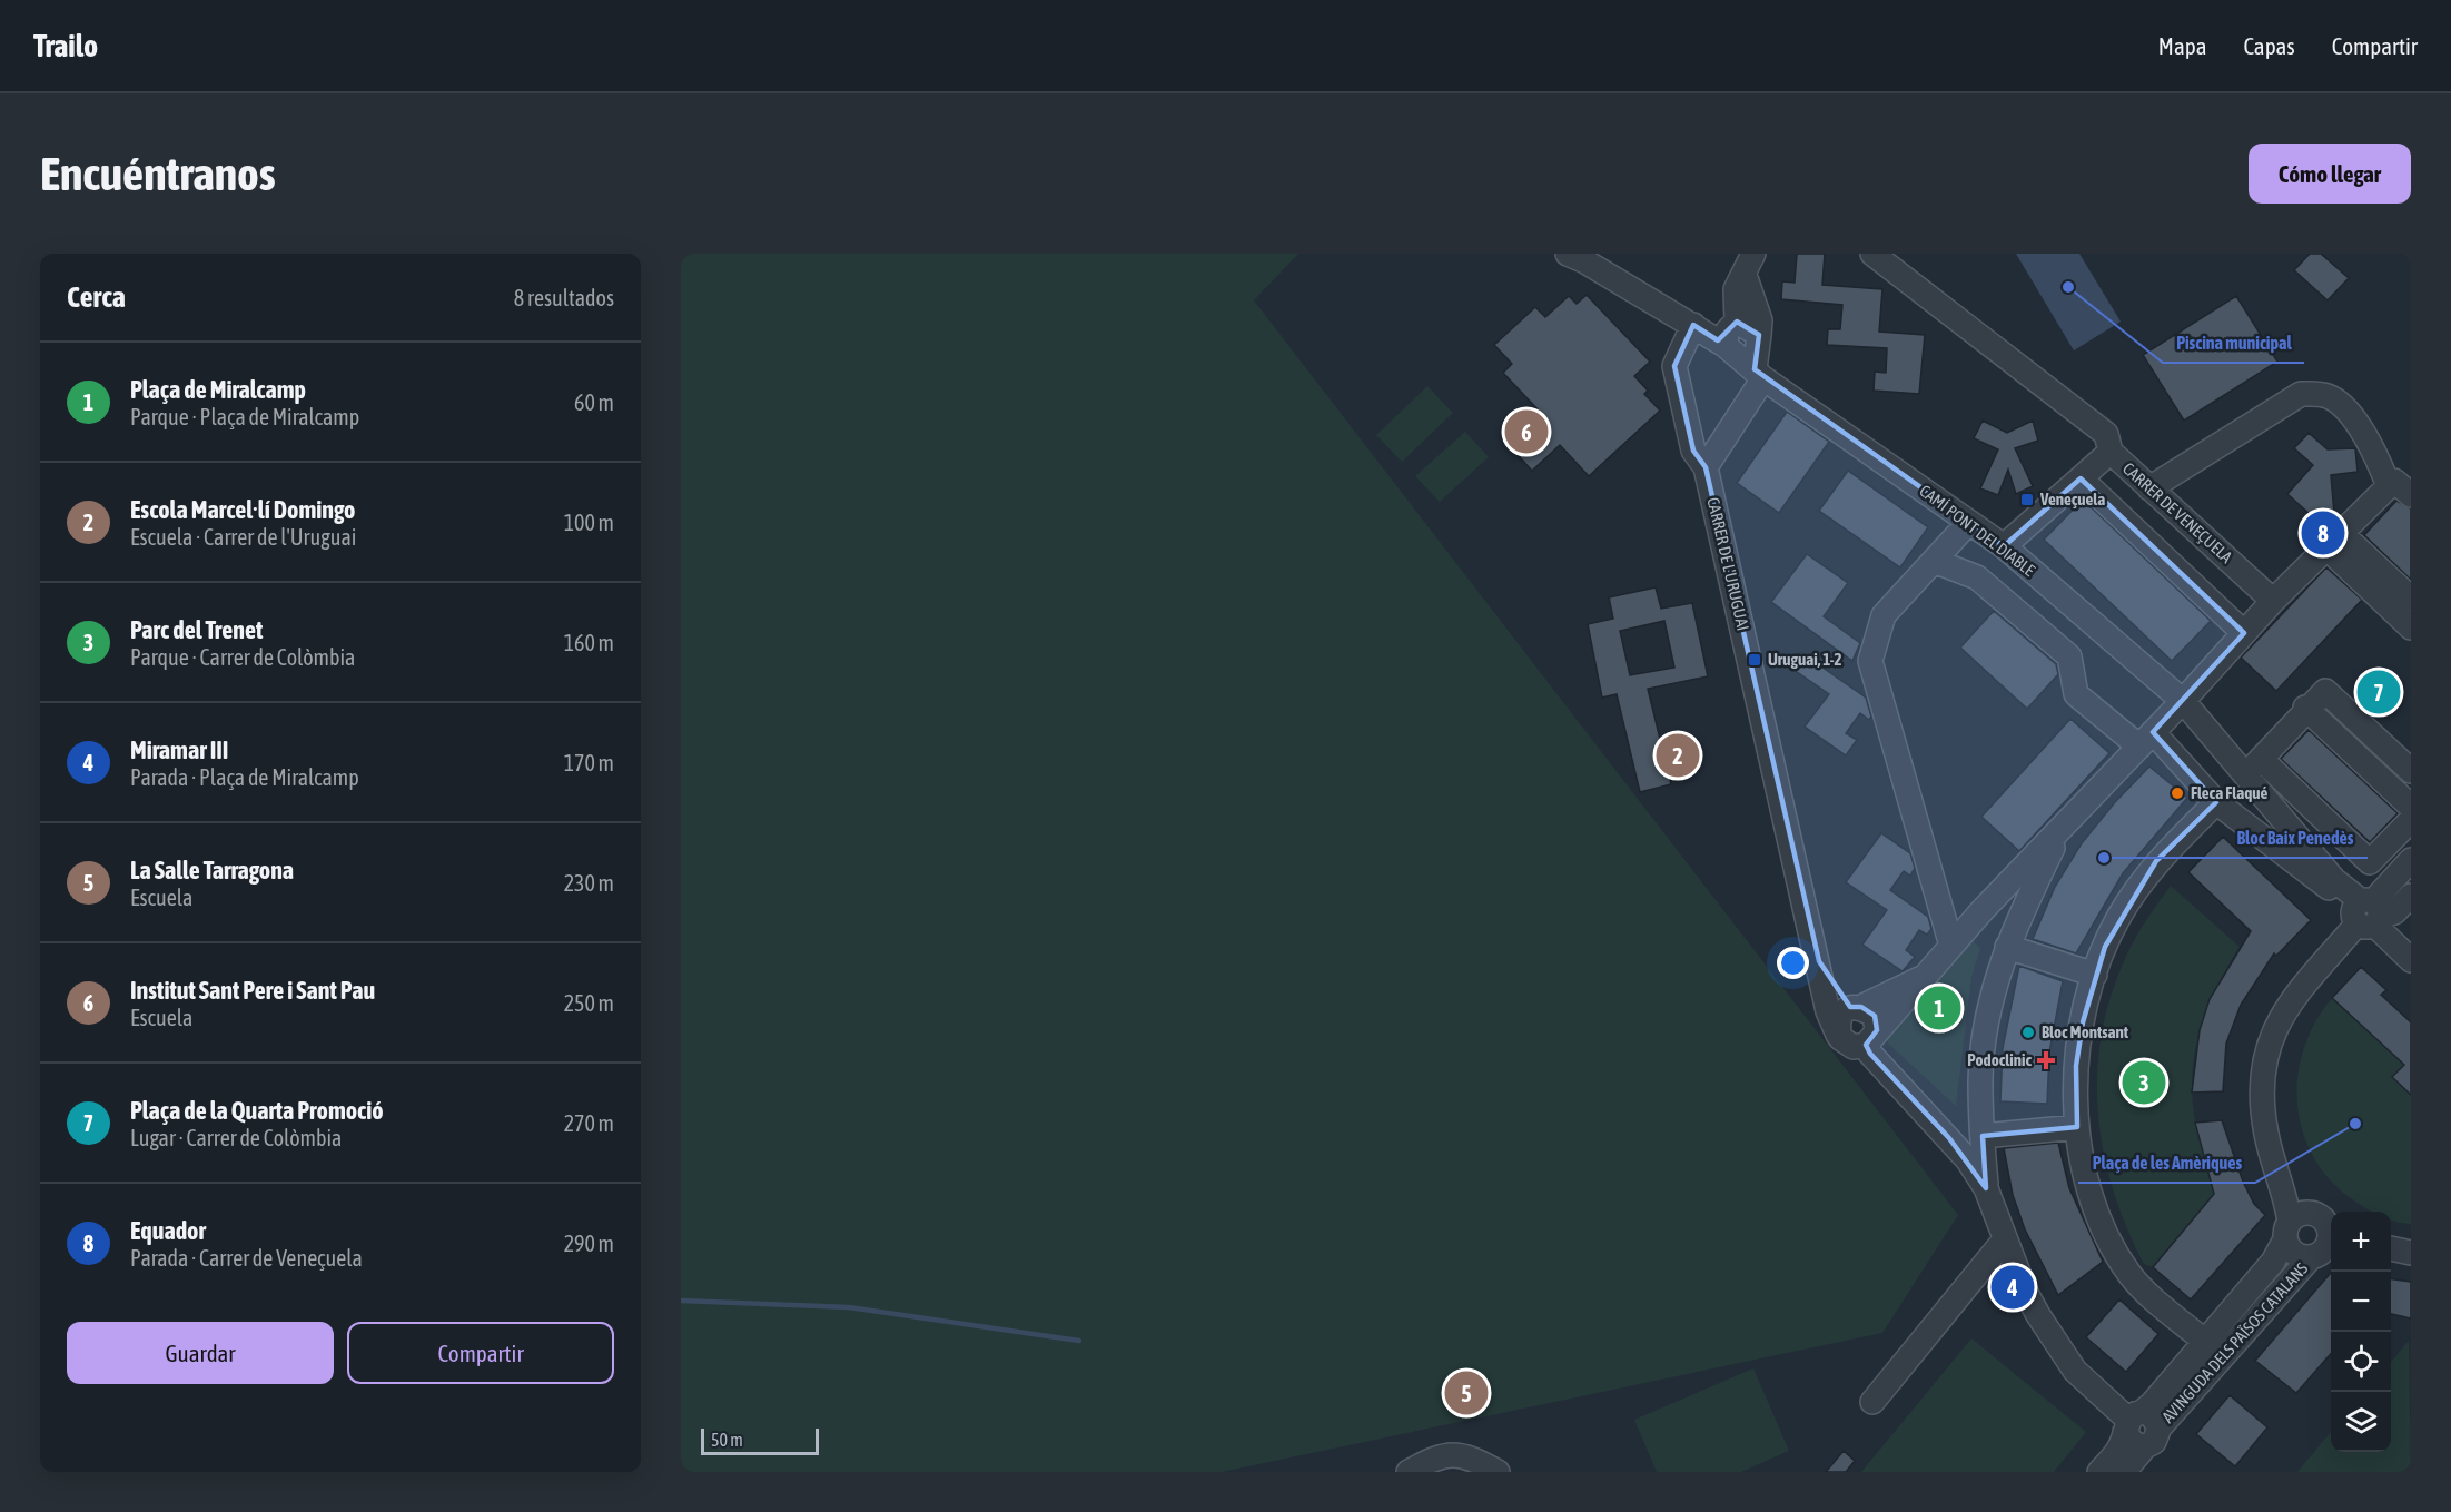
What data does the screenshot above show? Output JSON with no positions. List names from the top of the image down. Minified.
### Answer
{"streets":{"street":["CARRER DE VENEÇUELA","CAMÍ PONT DEL DIABLE","CARRER DE L'URUGUAI","AVINGUDA DELS PAÏSOS CATALANS"]},"crossings":[["CARRER DE VENEÇUELA","CAMÍ PONT DEL DIABLE"],["CAMÍ PONT DEL DIABLE","CARRER DE L'URUGUAI"]],"places":{"other":["Piscina municipal","Fleca Flaqué","Bloc Baix Penedès","Bloc Montsant","Plaça de les Amèriques"],"transit":["Veneçuela","Uruguai, 1-2"],"health":["Podoclinic"]},"scale_bar":"50 m","page":{"header":"Trailo","nav":["Mapa","Capas","Compartir"],"buttons":["Cómo llegar",["Guardar","Compartir"]],"title":"Encuéntranos","heading":["Cerca","8 resultados"],"list":[{"mark":"1","name":"Plaça de Miralcamp","note":"Parque · Plaça de Miralcamp","value":"60 m"},{"mark":"2","name":"Escola Marcel·lí Domingo","note":"Escuela · Carrer de l'Uruguai","value":"100 m"},{"mark":"3","name":"Parc del Trenet","note":"Parque · Carrer de Colòmbia","value":"160 m"},{"mark":"4","name":"Miramar III","note":"Parada · Plaça de Miralcamp","value":"170 m"},{"mark":"5","name":"La Salle Tarragona","note":"Escuela","value":"230 m"},{"mark":"6","name":"Institut Sant Pere i Sant Pau","note":"Escuela","value":"250 m"},{"mark":"7","name":"Plaça de la Quarta Promoció","note":"Lugar · Carrer de Colòmbia","value":"270 m"},{"mark":"8","name":"Equador","note":"Parada · Carrer de Veneçuela","value":"290 m"}],"pins":["6","8","7","2","1","3","4","5"],"map_buttons":["+","−"],"scale":"50 m"}}
